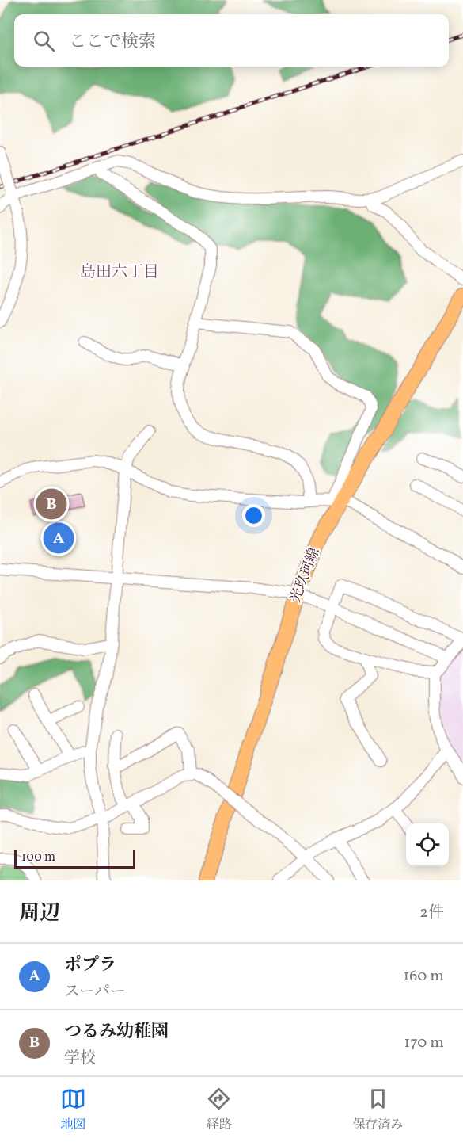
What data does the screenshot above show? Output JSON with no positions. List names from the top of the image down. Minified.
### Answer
{"streets":{"main road":["光玖珂線"]},"districts":["島田六丁目"],"scale_bar":"100 m","page":{"search":"ここで検索","pins":["B","A"],"scale":"100 m","heading":["周辺","2件"],"list":[{"mark":"A","name":"ポプラ","note":"スーパー","value":"160 m"},{"mark":"B","name":"つるみ幼稚園","note":"学校","value":"170 m"}],"nav":["地図","経路","保存済み"]}}
